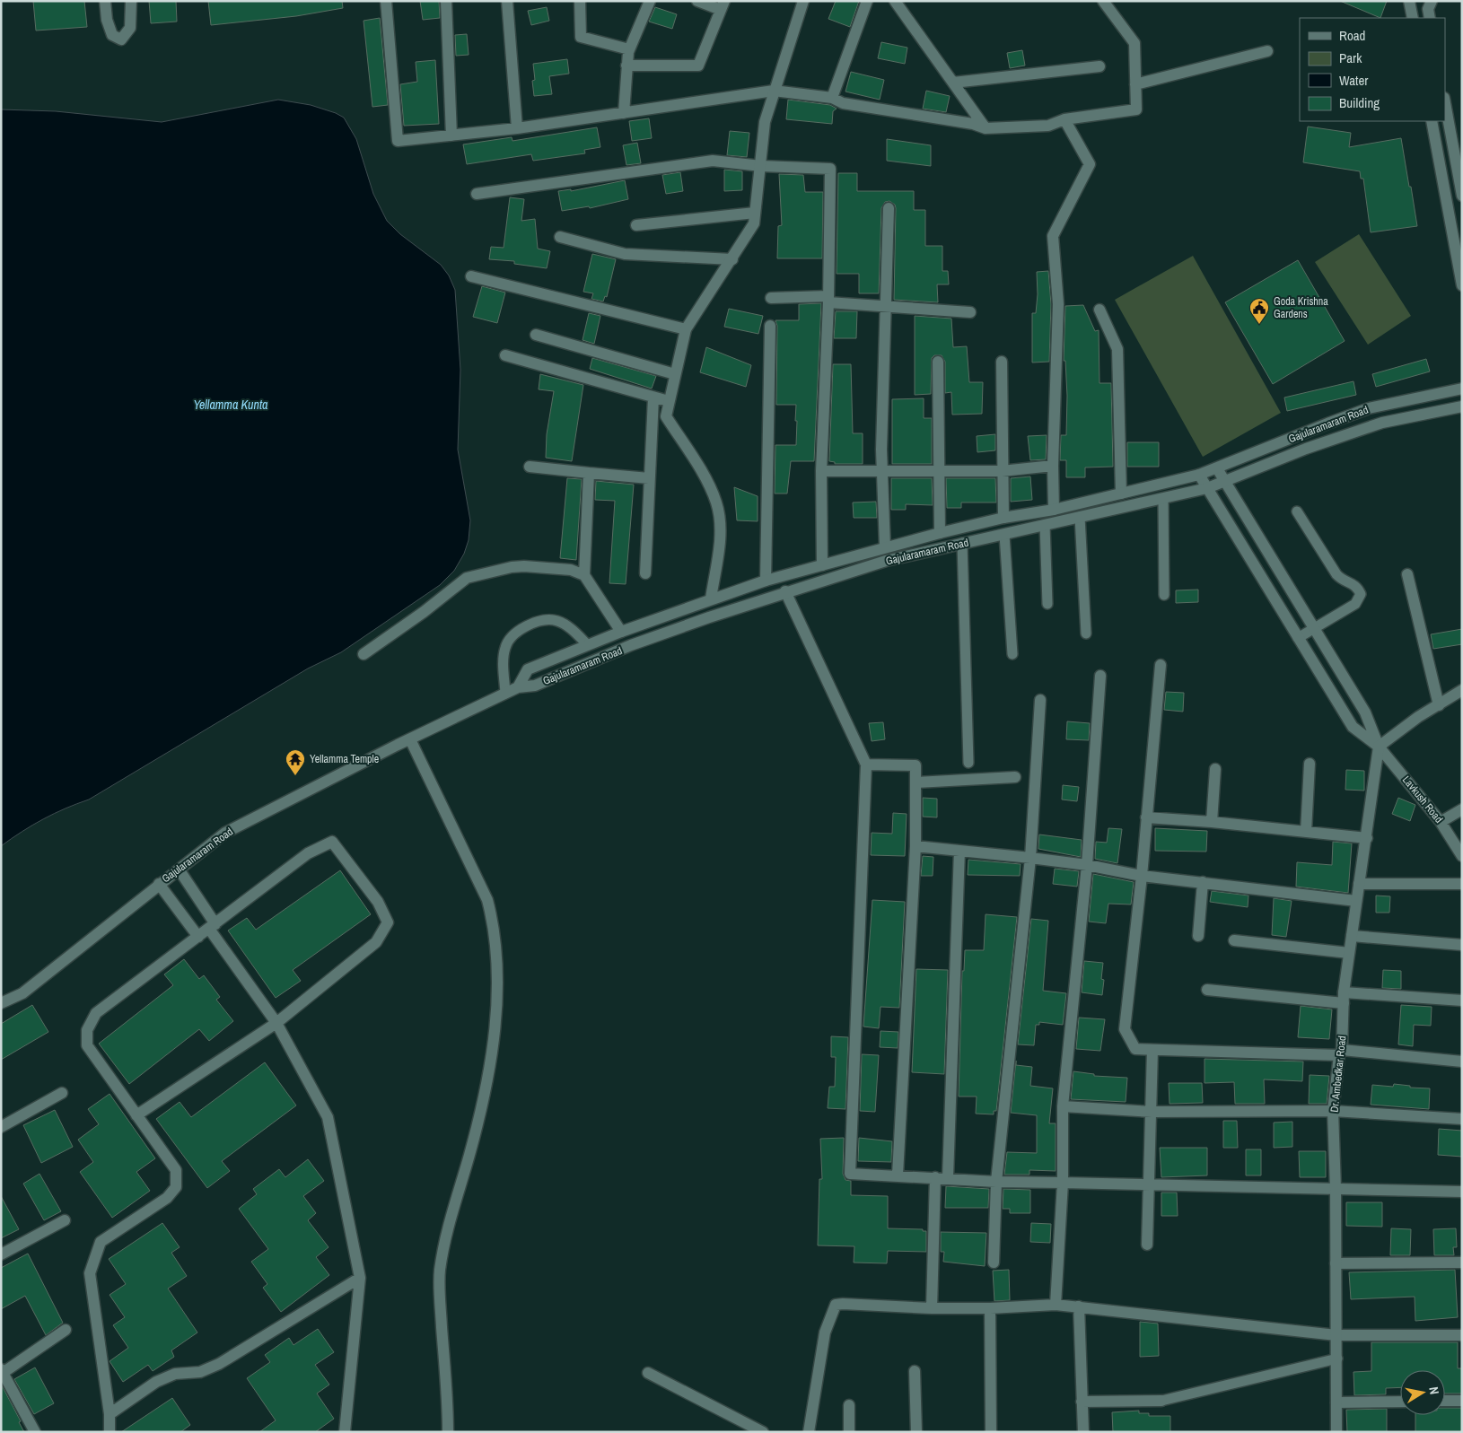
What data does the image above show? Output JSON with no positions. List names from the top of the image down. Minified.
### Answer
{"streets":{"street":["Gajularamaram Road","Lavkush Road","Dr. Ambedkar Road"]},"crossings":[["Lavkush Road","Dr. Ambedkar Road"]],"water":["Yellamma Kunta"],"places":{"public building":["Goda Krishna Gardens"],"temple":["Yellamma Temple"]},"legend":["Road","Park","Water","Building"],"north":"right"}
